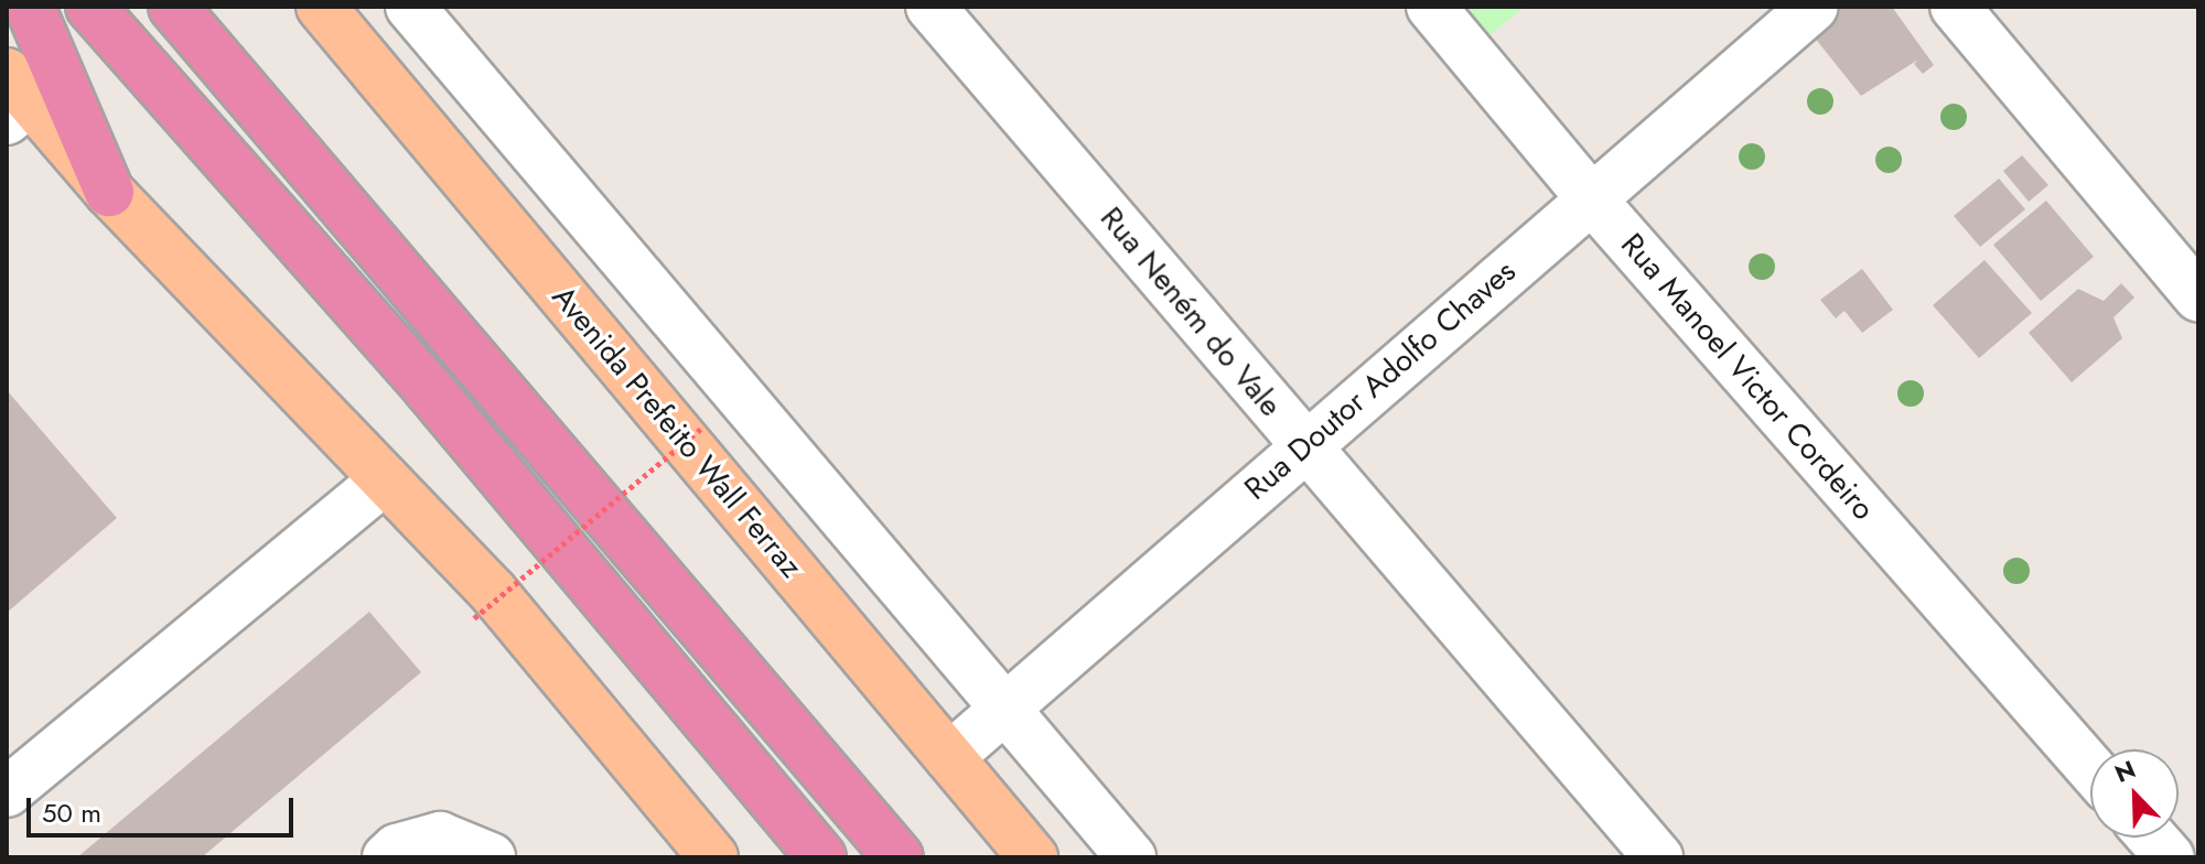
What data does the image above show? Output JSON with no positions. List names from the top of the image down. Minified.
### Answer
{"streets":{"main road":["Avenida Prefeito Wall Ferraz"],"street":["Rua Neném do Vale","Rua Manoel Victor Cordeiro","Rua Doutor Adolfo Chaves"]},"crossings":[["Rua Neném do Vale","Rua Doutor Adolfo Chaves"],["Rua Manoel Victor Cordeiro","Rua Doutor Adolfo Chaves"],["Rua Doutor Adolfo Chaves","Avenida Prefeito Wall Ferraz"]],"scale_bar":"50 m","north":"top left"}
